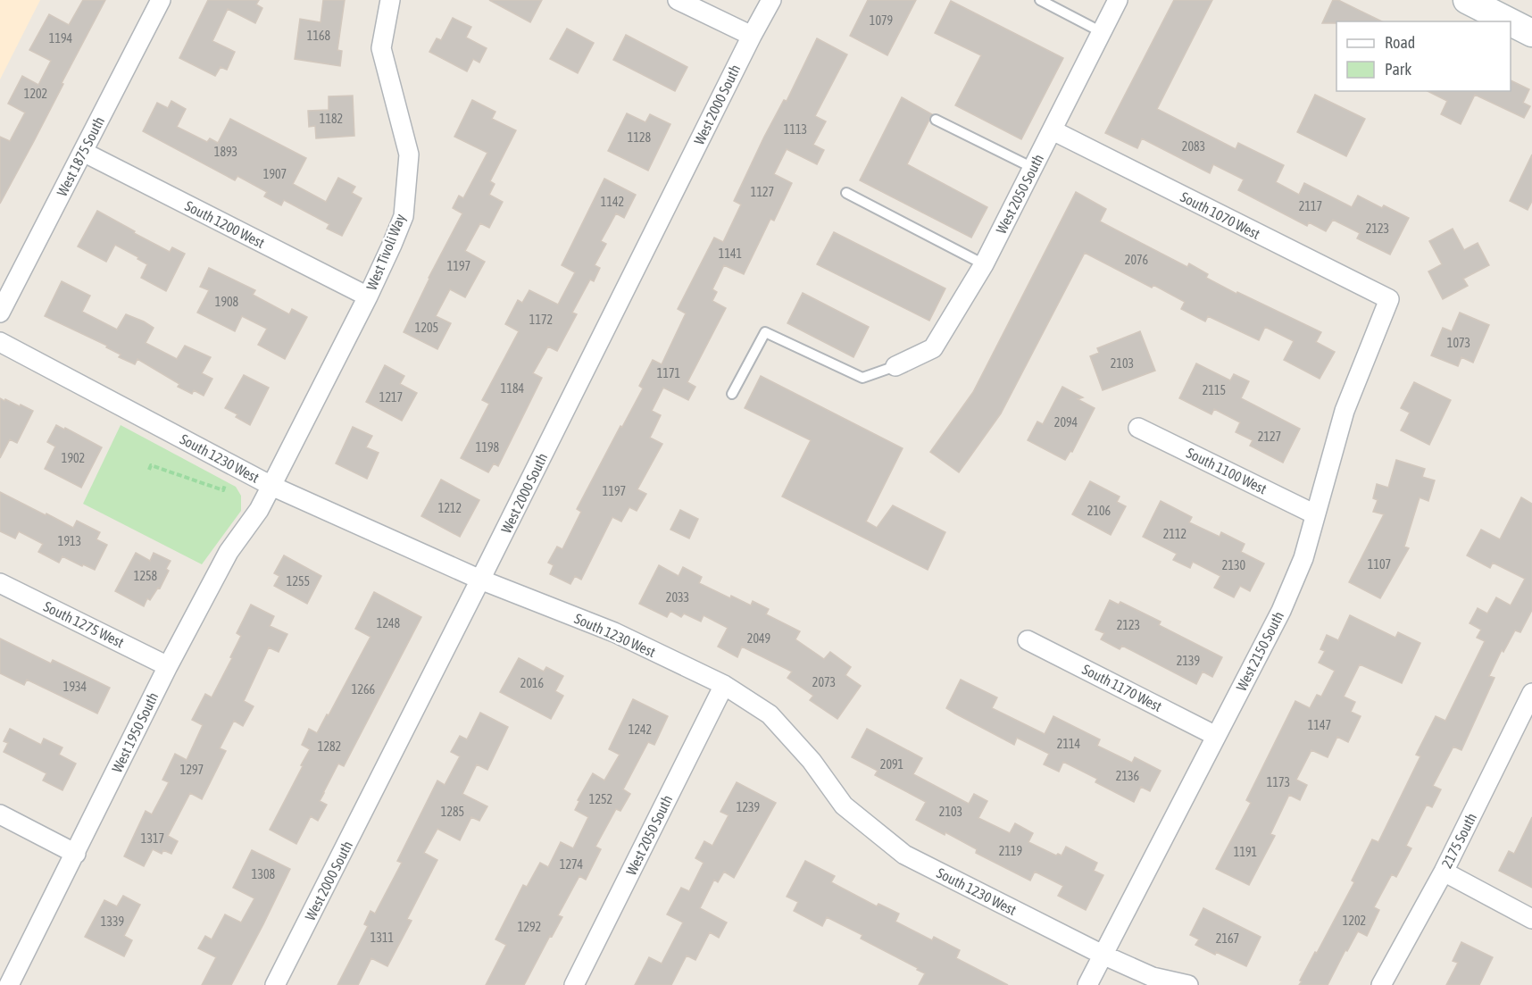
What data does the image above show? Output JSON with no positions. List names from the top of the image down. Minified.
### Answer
{"streets":{"street":["West 2000 South","West 1875 South","West 2050 South","South 1070 West","South 1200 West","West Tivoli Way","South 1230 West","South 1100 West","South 1275 West","West 2150 South","South 1170 West","West 1950 South","2175 South"]},"crossings":[["West 2000 South","South 1230 West"],["West 1875 South","South 1200 West"],["West 2050 South","South 1070 West"],["West 2050 South","South 1230 West"],["South 1070 West","West 2150 South"],["South 1200 West","West Tivoli Way"],["West Tivoli Way","South 1230 West"],["West Tivoli Way","West 1950 South"],["South 1230 West","West 2150 South"],["South 1230 West","West 1950 South"],["South 1100 West","West 2150 South"],["South 1275 West","West 1950 South"],["West 2150 South","South 1170 West"]],"house_numbers":["1079","1168","1194","1202","1182","1113","1128","2083","1893","1907","1127","1142","2117","2123","1141","2076","1197","1908","1172","1205","1073","2103","1171","1184","2115","1217","2094","2127","1198","1902","1197","1212","2106","2112","1913","1107","2130","1258","1255","2033","1248","2123","2049","2139","2073","2016","1934","1266","1147","1242","2114","1282","2091","1297","2136","1173","1252","1239","1285","2103","1317","2119","1191","1274","1308","1202","1339","1292","1311","2167"],"legend":["Road","Park"]}
